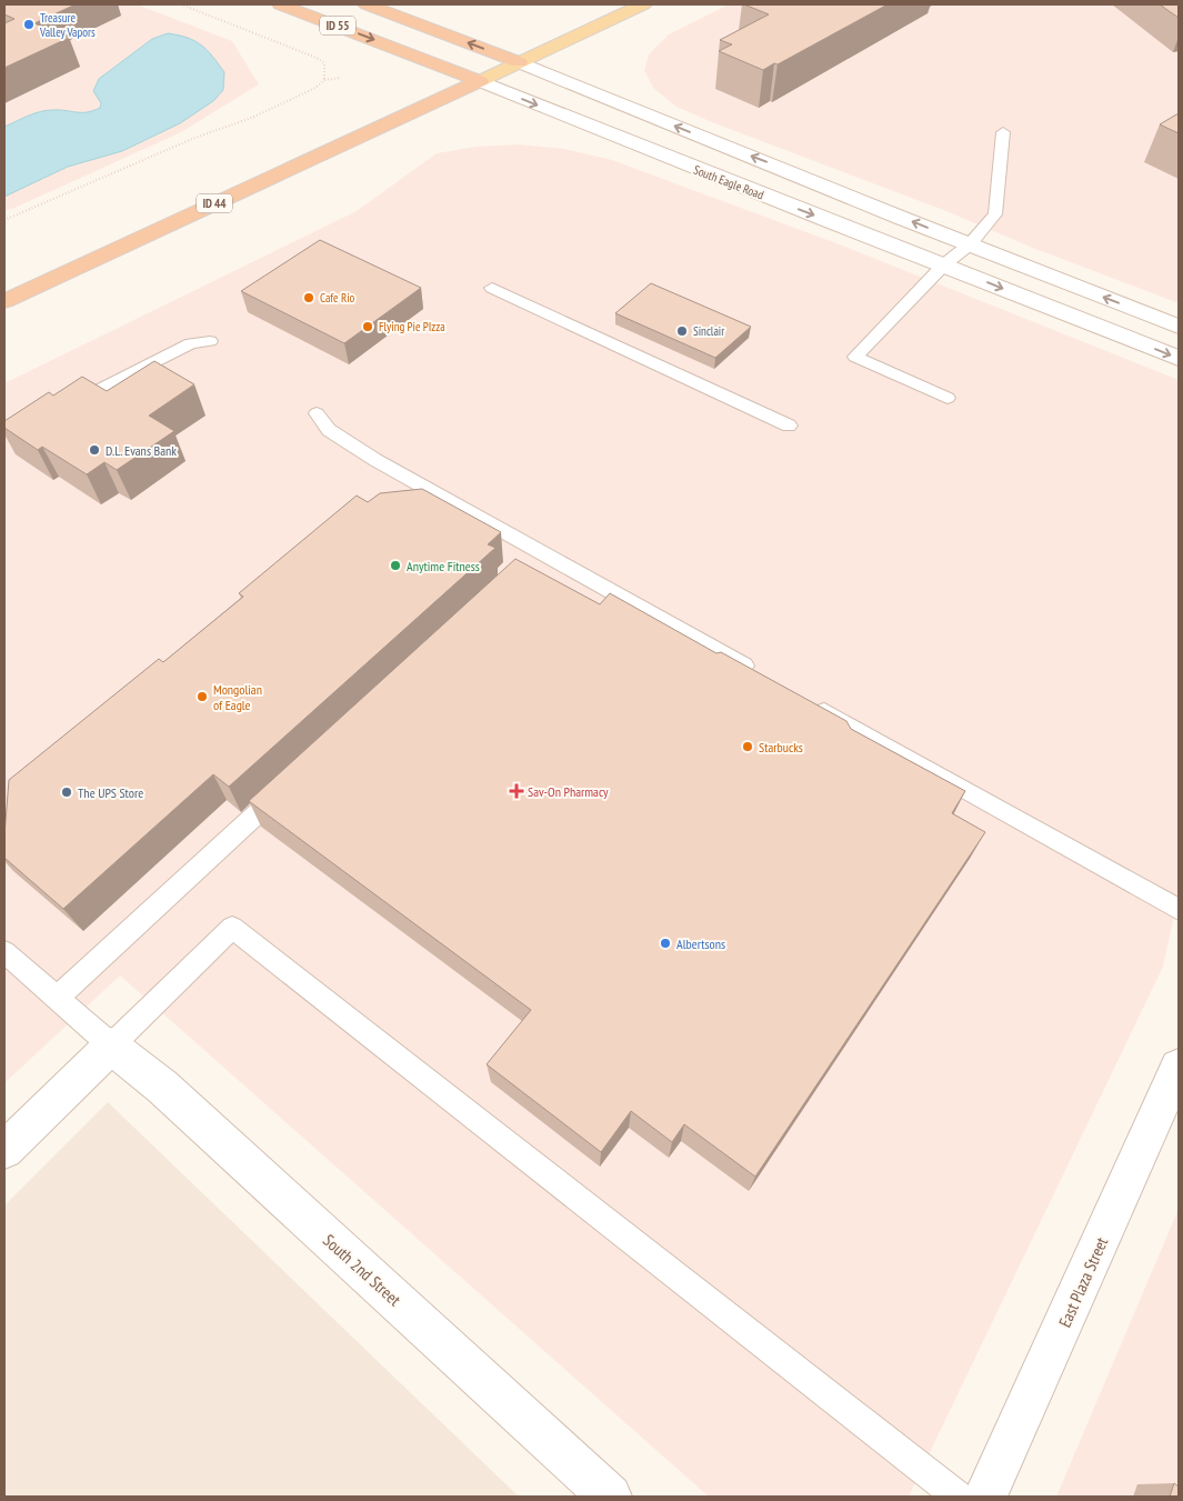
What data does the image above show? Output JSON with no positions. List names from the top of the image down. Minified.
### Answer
{"streets":{"highway":["ID 55","South Eagle Road","ID 44"],"main road":["South 2nd Street","East Plaza Street"]},"crossings":[["ID 55","ID 44"],["South Eagle Road","ID 44"]],"one_way":["South Eagle Road"],"places":{"other":["Treasure Valley Vapors","Cafe Rio","Flying Pie PIzza","Sinclair","D.L. Evans Bank","Anytime Fitness","Mongolian of Eagle","Starbucks","The UPS Store","Albertsons"],"health":["Sav-On Pharmacy"]}}
